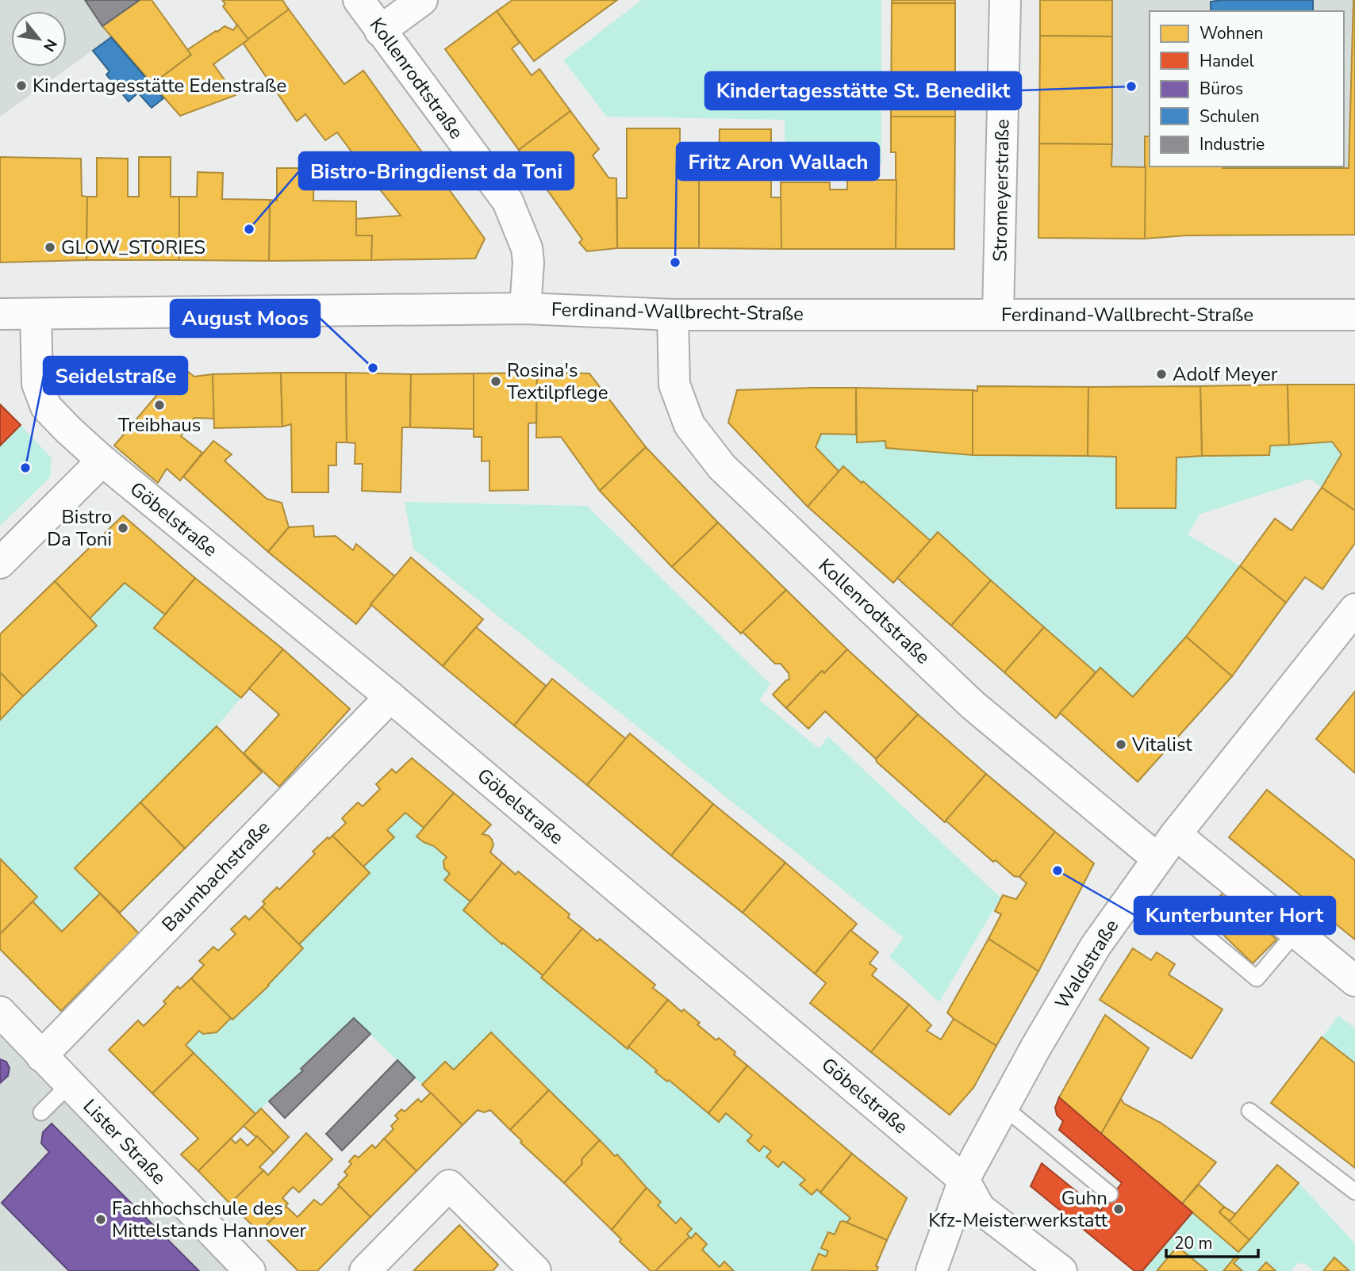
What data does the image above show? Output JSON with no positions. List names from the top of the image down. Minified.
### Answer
{"streets":{"street":["Kollenrodtstraße","Stromeyerstraße","Ferdinand-Wallbrecht-Straße","Göbelstraße","Baumbachstraße","Waldstraße","Lister Straße"]},"crossings":[["Kollenrodtstraße","Ferdinand-Wallbrecht-Straße"],["Kollenrodtstraße","Waldstraße"],["Stromeyerstraße","Ferdinand-Wallbrecht-Straße"],["Ferdinand-Wallbrecht-Straße","Göbelstraße"],["Göbelstraße","Baumbachstraße"],["Göbelstraße","Waldstraße"],["Baumbachstraße","Lister Straße"]],"places":["Kindertagesstätte Edenstraße","Kindertagesstätte St. Benedikt","Bistro-Bringdienst da Toni","GLOW_STORIES","Fritz Aron Wallach","August Moos","Adolf Meyer","Rosina's Textilpflege","Treibhaus","Seidelstraße","Bistro Da Toni","Vitalist","Kunterbunter Hort","Guhn Kfz-Meisterwerkstatt","Fachhochschule des Mittelstands Hannover"],"legend":["Wohnen","Handel","Büros","Schulen","Industrie"],"scale_bar":"20 m","north":"bottom right"}
